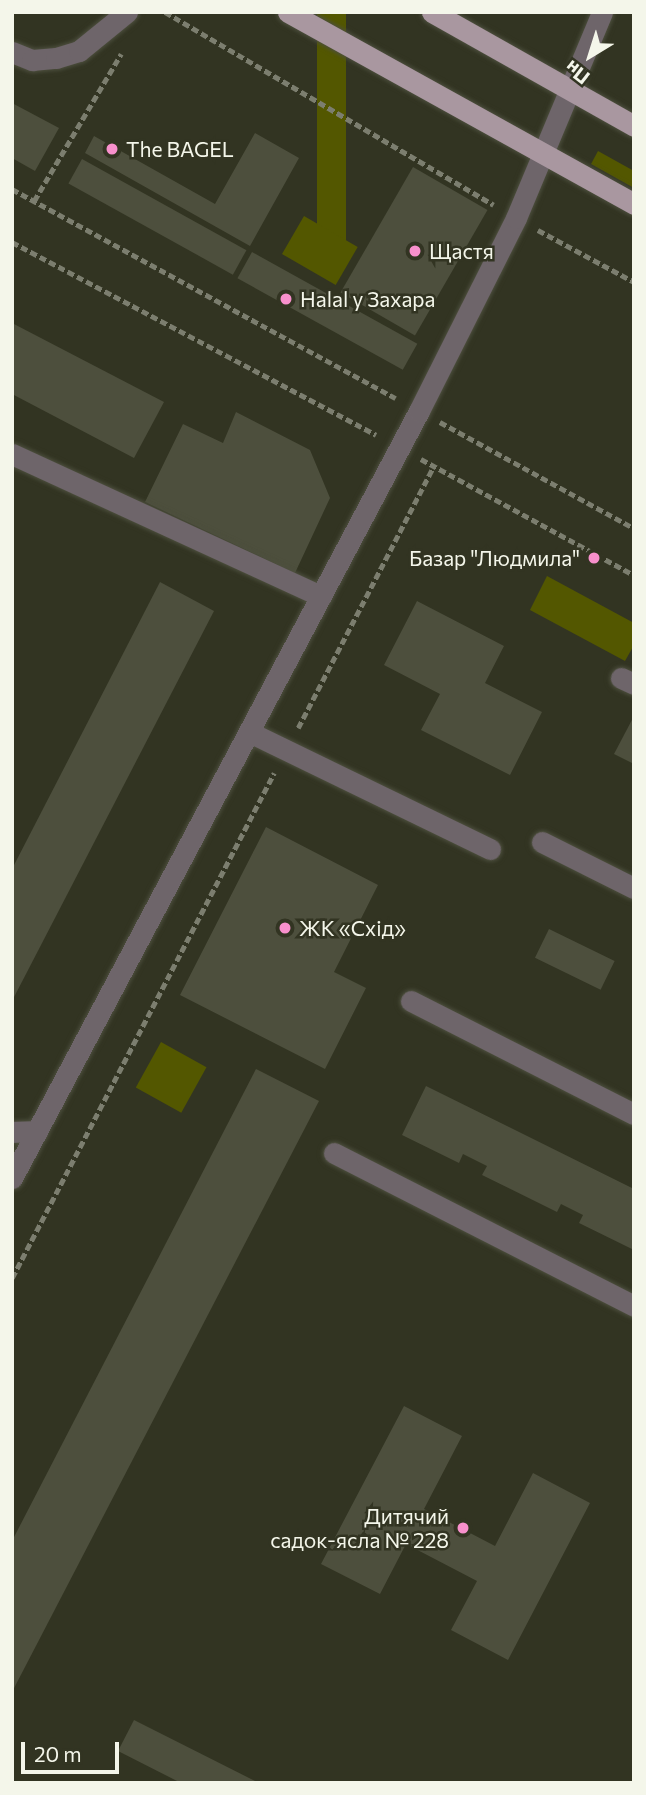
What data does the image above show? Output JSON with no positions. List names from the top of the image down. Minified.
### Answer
{"places":["The BAGEL","Щастя","Halal у Захара","Базар \"Людмила\"","ЖК «Схід»","Дитячий садок-ясла № 228"],"scale_bar":"20 m","north":"bottom left"}
